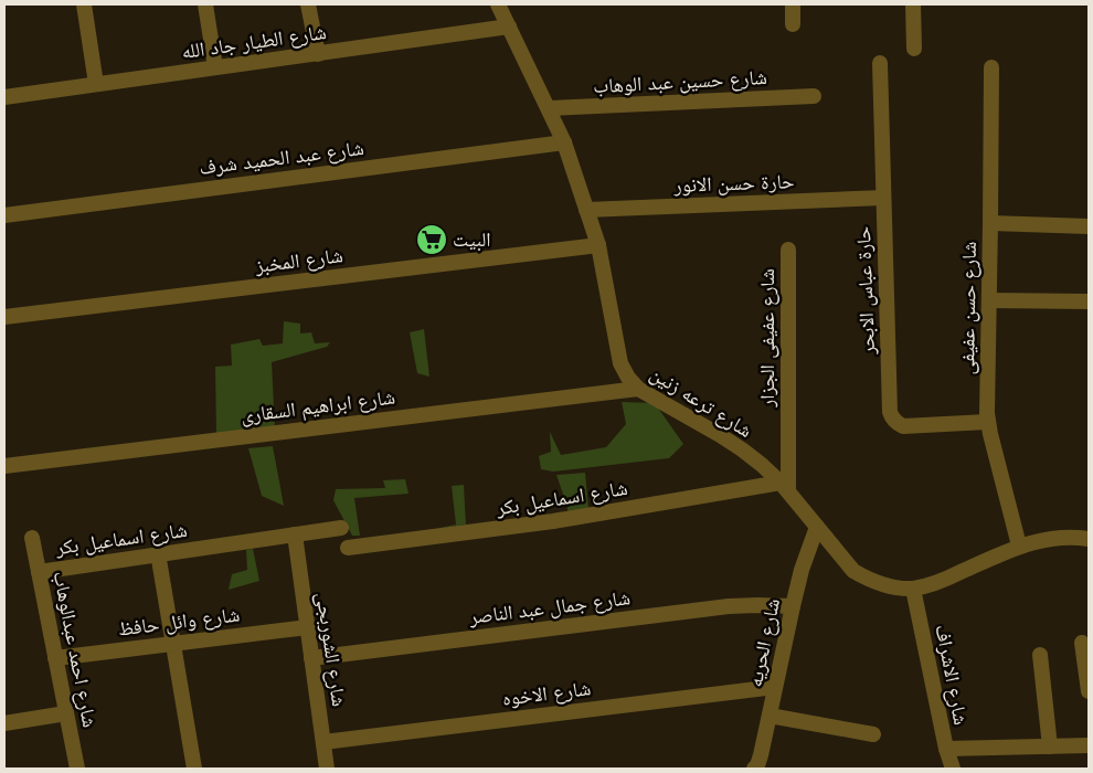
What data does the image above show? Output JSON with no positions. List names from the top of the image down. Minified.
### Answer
{"streets":{"street":["شارع الطيار جاد الله","شارع حسين عبد الوهاب","شارع عبد الحميد شرف","حارة حسن الانور","شارع المخبز","حارة عباس الابحر","شارع حسن عفيفى","شارع عفيفى الجزار","شارع ترعه زنين","شارع ابراهيم السقارى","شارع اسماعيل بكر","شارع جمال عبد الناصر","شارع وائل حافظ","شارع الحريه","شارع احمد عبدالوهاب","شارع الشوربجى","شارع الاشراف","شارع الاخوه"]},"crossings":[["شارع الطيار جاد الله","شارع ترعه زنين"],["شارع حسين عبد الوهاب","شارع ترعه زنين"],["شارع عبد الحميد شرف","شارع ترعه زنين"],["حارة حسن الانور","حارة عباس الابحر"],["حارة حسن الانور","شارع ترعه زنين"],["شارع المخبز","شارع ترعه زنين"],["حارة عباس الابحر","شارع حسن عفيفى"],["شارع حسن عفيفى","شارع ترعه زنين"],["شارع عفيفى الجزار","شارع ترعه زنين"],["شارع عفيفى الجزار","شارع اسماعيل بكر"],["شارع ترعه زنين","شارع ابراهيم السقارى"],["شارع ترعه زنين","شارع اسماعيل بكر"],["شارع ترعه زنين","شارع الحريه"],["شارع ترعه زنين","شارع الاشراف"],["شارع اسماعيل بكر","شارع احمد عبدالوهاب"],["شارع اسماعيل بكر","شارع الشوربجى"],["شارع جمال عبد الناصر","شارع الحريه"],["شارع جمال عبد الناصر","شارع الشوربجى"],["شارع وائل حافظ","شارع احمد عبدالوهاب"],["شارع وائل حافظ","شارع الشوربجى"],["شارع الحريه","شارع الاخوه"],["شارع الشوربجى","شارع الاخوه"]],"places":{"supermarket":["البيت"]}}
